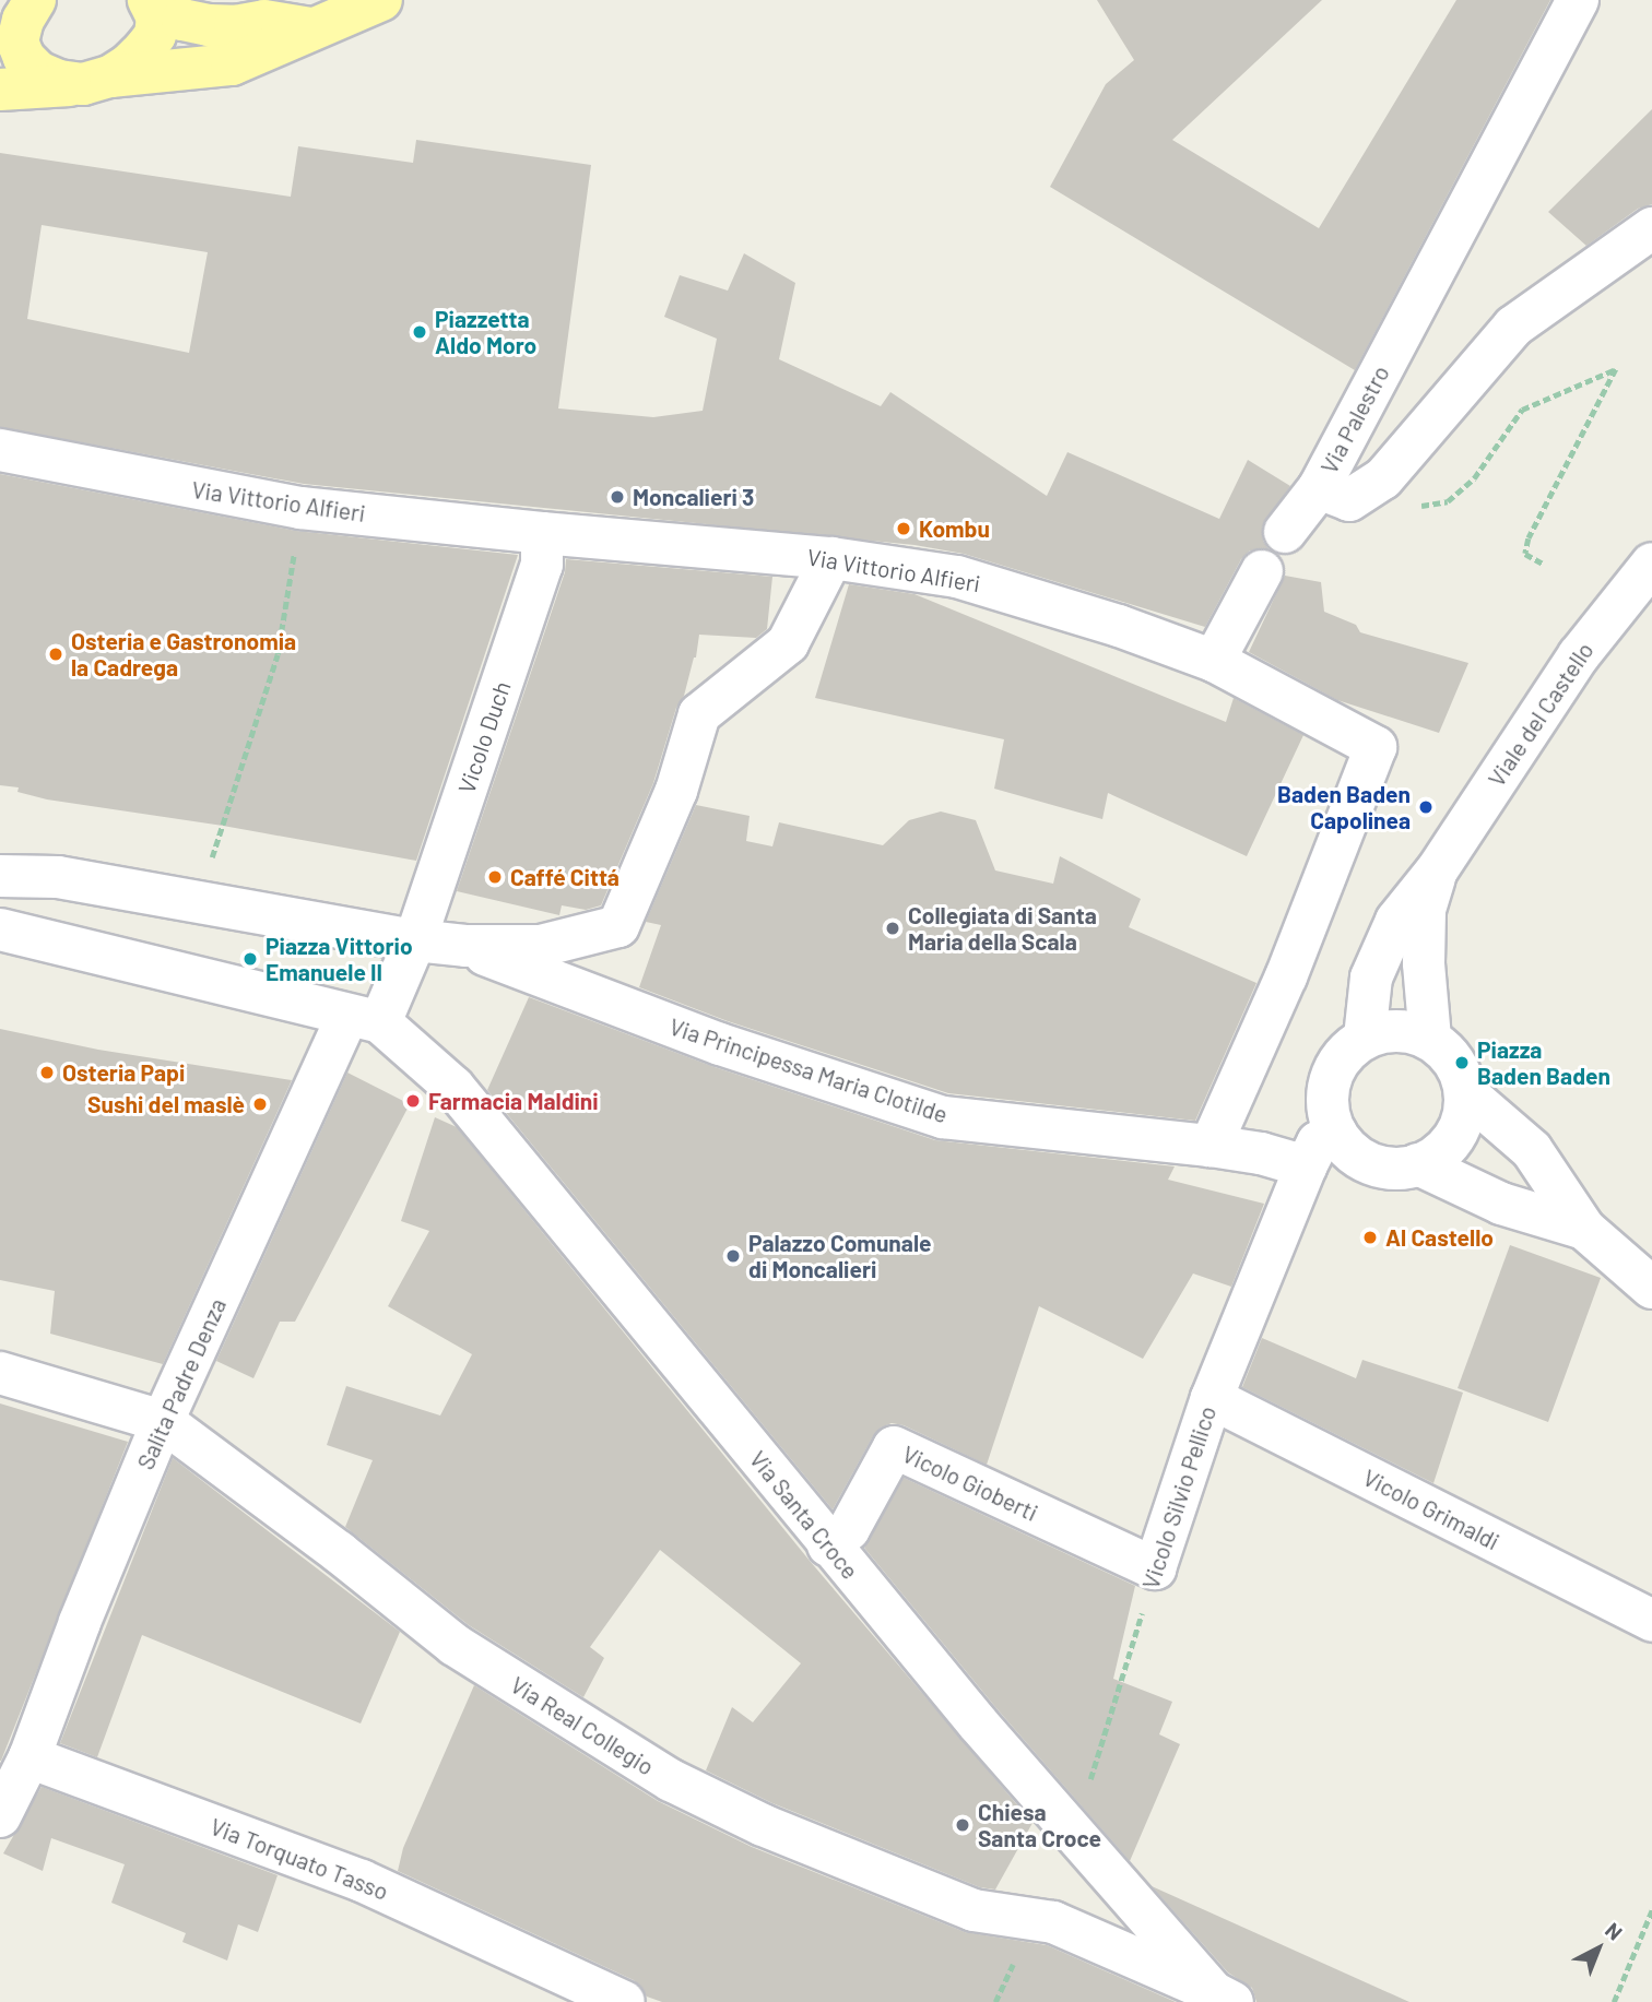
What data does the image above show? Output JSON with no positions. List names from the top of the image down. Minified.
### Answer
{"streets":{"street":["Via Palestro","Via Vittorio Alfieri","Viale del Castello","Vicolo Duch","Via Principessa Maria Clotilde","Salita Padre Denza","Vicolo Gioberti","Vicolo Silvio Pellico","Vicolo Grimaldi","Via Santa Croce","Via Real Collegio","Via Torquato Tasso"]},"crossings":[["Via Vittorio Alfieri","Vicolo Duch"],["Via Vittorio Alfieri","Via Principessa Maria Clotilde"],["Viale del Castello","Vicolo Silvio Pellico"],["Via Principessa Maria Clotilde","Vicolo Silvio Pellico"],["Salita Padre Denza","Via Santa Croce"],["Salita Padre Denza","Via Real Collegio"],["Salita Padre Denza","Via Torquato Tasso"],["Vicolo Gioberti","Vicolo Silvio Pellico"],["Vicolo Gioberti","Via Santa Croce"],["Vicolo Silvio Pellico","Vicolo Grimaldi"],["Vicolo Silvio Pellico","Via Santa Croce"],["Via Santa Croce","Via Real Collegio"]],"places":["Piazzetta Aldo Moro","Moncalieri 3","Kombu","Osteria e Gastronomia la Cadrega","Baden Baden Capolinea","Caffé Cittá","Collegiata di Santa Maria della Scala","Piazza Vittorio Emanuele II","Piazza Baden Baden","Osteria Papi","Farmacia Maldini","Sushi del maslè","Al Castello","Palazzo Comunale di Moncalieri","Chiesa Santa Croce"],"north":"top right"}
